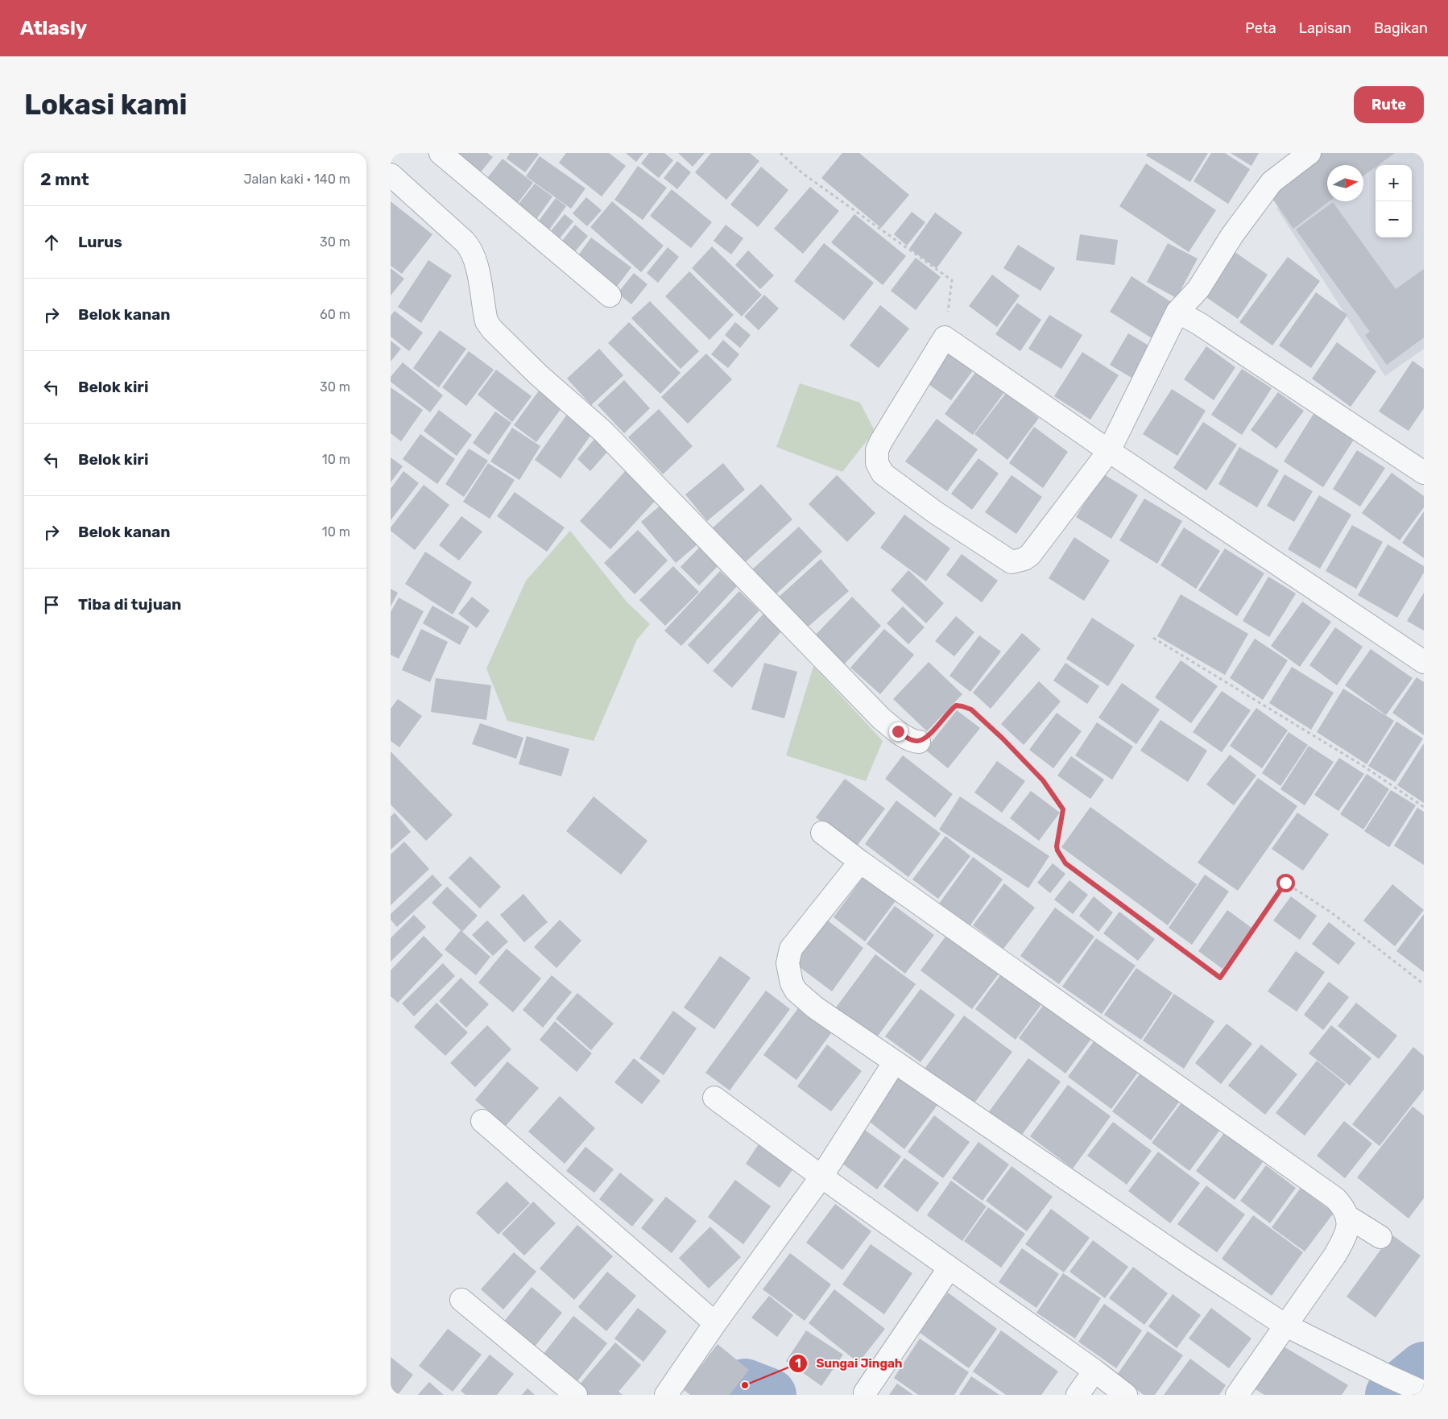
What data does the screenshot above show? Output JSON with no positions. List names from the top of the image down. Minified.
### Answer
{"places":["Sungai Jingah"],"north":"right","page":{"header":"Atlasly","nav":["Peta","Lapisan","Bagikan"],"buttons":"Rute","title":"Lokasi kami","heading":["2 mnt","Jalan kaki · 140 m"],"map_buttons":["+","−"],"list":[["Lurus","30 m"],["Belok kanan","60 m"],["Belok kiri","30 m"],["Belok kiri","10 m"],["Belok kanan","10 m"],"Tiba di tujuan"]}}
